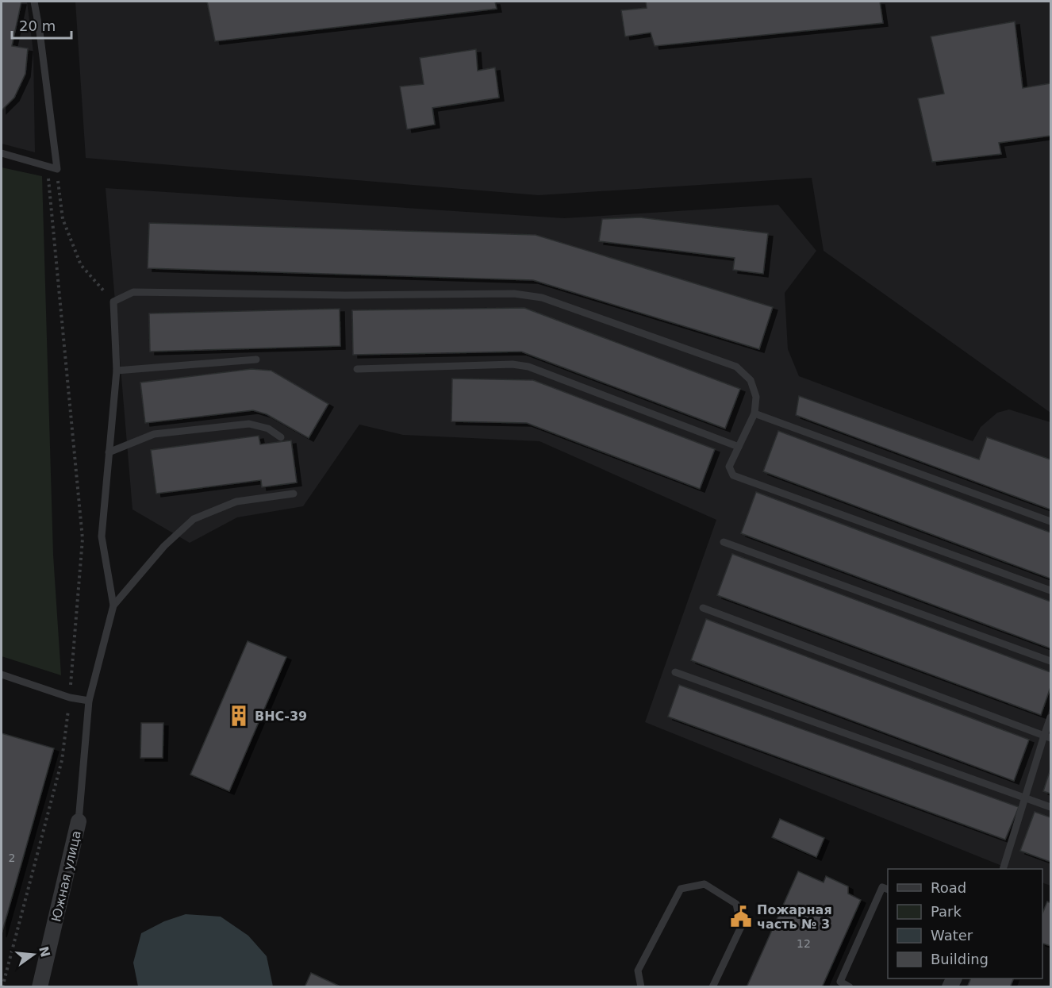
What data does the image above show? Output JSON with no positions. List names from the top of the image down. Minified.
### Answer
{"streets":{"street":["Южная улица"]},"places":{"building":["ВНС-39"],"public building":["Пожарная часть № 3"]},"house_numbers":["2","12"],"legend":["Road","Park","Water","Building"],"scale_bar":"20 m","north":"right"}
